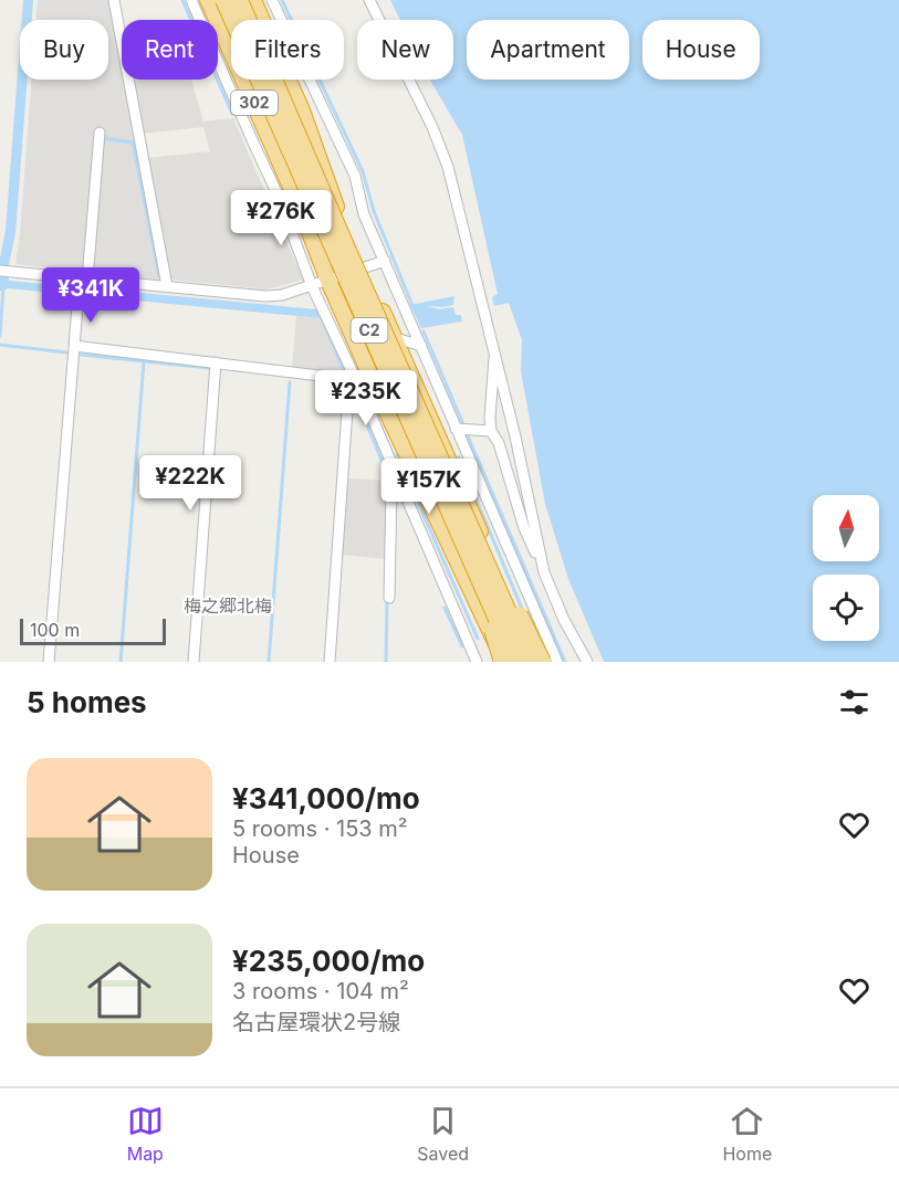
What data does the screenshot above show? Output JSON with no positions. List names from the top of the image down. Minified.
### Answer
{"streets":{"highway":["302","C2"]},"crossings":[["302","C2"]],"districts":["梅之郷北梅"],"scale_bar":"100 m","north":"top","page":{"chip":["Buy","Rent","Filters","New","Apartment","House"],"price":["¥276K","¥341K","¥235K","¥222K","¥157K"],"scale":"100 m","heading":"5 homes","list":[{"name":"¥341,000/mo","note":"5 rooms · 153 m² · House"},{"name":"¥235,000/mo","note":"3 rooms · 104 m² · 名古屋環状2号線"}],"tabs":["Map","Saved","Home"]}}
